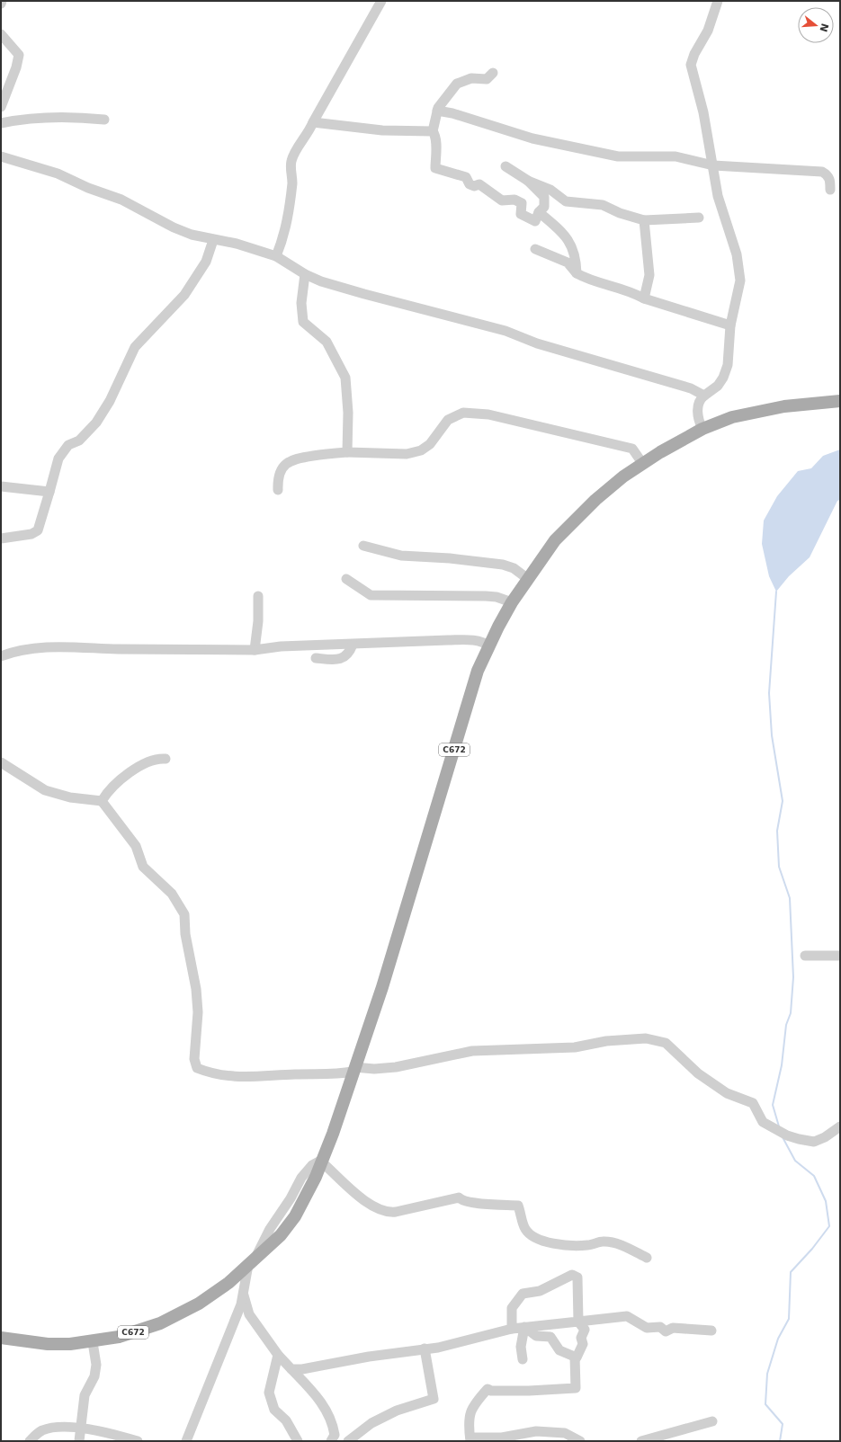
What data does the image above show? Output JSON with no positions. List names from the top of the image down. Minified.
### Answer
{"streets":{"main road":["C672"]},"north":"right"}
